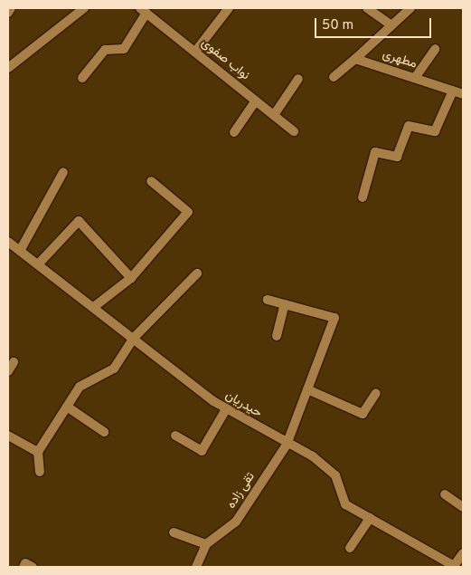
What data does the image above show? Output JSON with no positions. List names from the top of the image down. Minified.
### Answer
{"streets":{"street":["نواب صفوی","مطهری","حیدریان","تقی زاده"]},"crossings":[["حیدریان","تقی زاده"]],"scale_bar":"50 m"}
